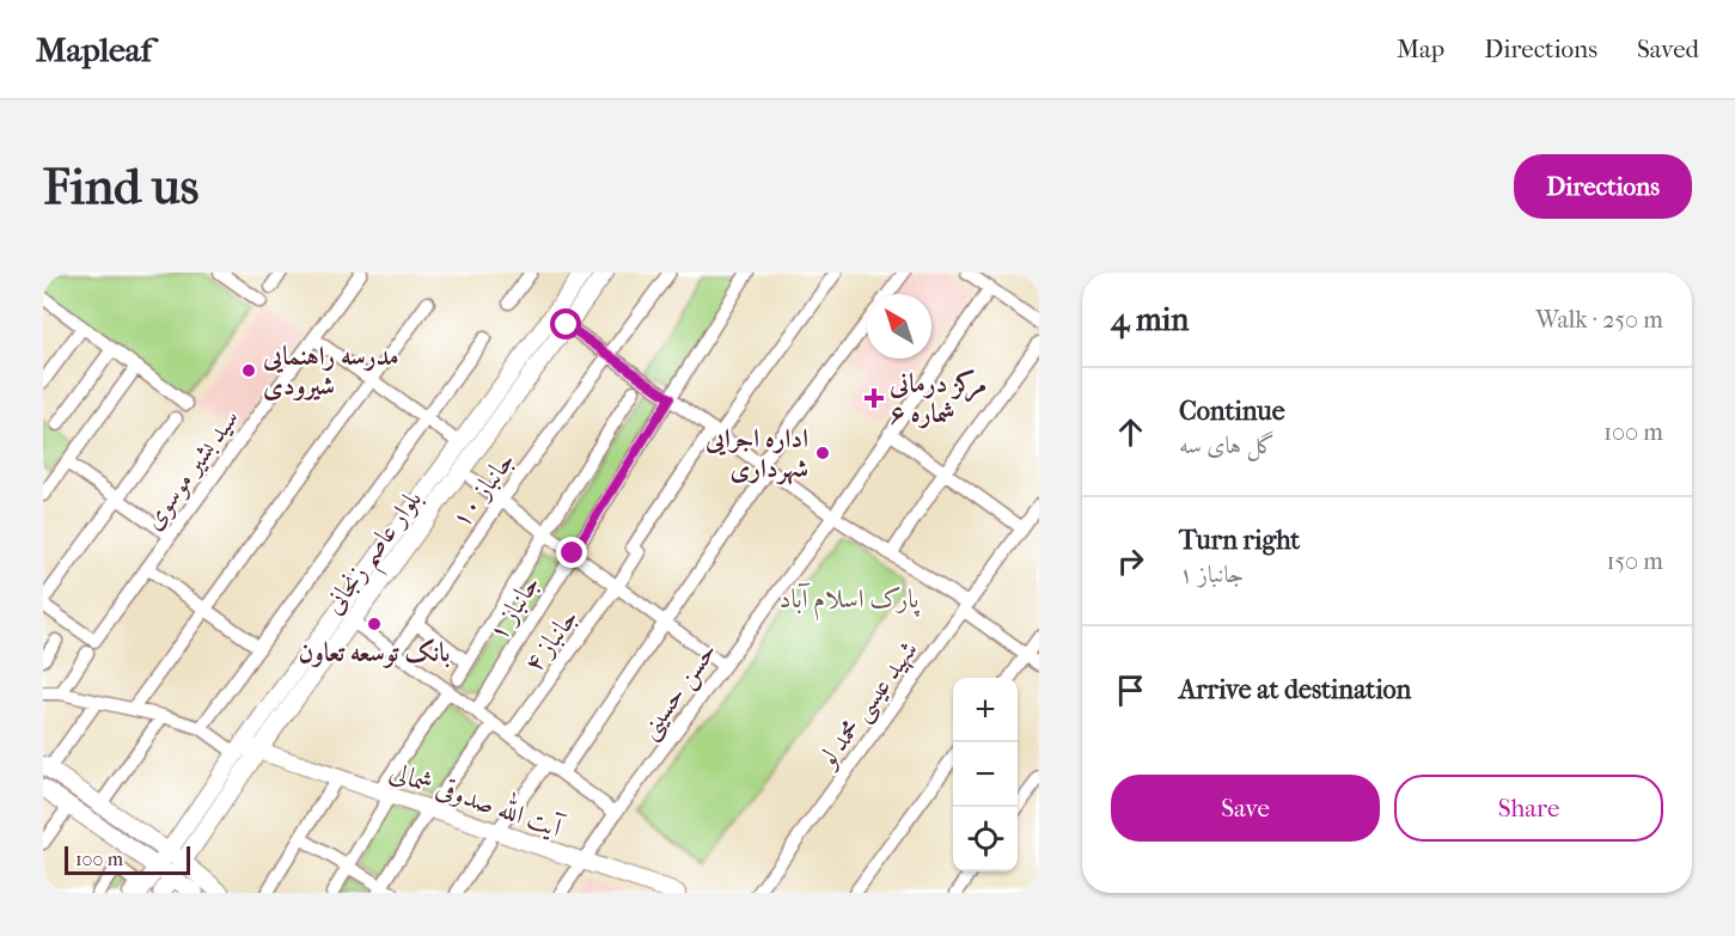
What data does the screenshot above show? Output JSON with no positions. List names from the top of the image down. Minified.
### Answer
{"streets":{"main road":["بلوار عاصم زنجانی","آیت الله صدوقی شمالی"],"street":["سید بشیر موسوی","جانباز ۱۰","جانباز ۱","جانباز ۴","حسن حسینی","شهید عیسی محمد لو"]},"crossings":[["بلوار عاصم زنجانی","آیت الله صدوقی شمالی"],["حسن حسینی","آیت الله صدوقی شمالی"]],"parks":["پارک اسلام آباد"],"places":{"other":["مدرسه راهنمایی شیرودی","اداره اجرایی شهرداری","بانک توسعه تعاون"],"health":["مرکز درمانی شماره ۶"]},"scale_bar":"100 m","north":"top left","page":{"header":"Mapleaf","nav":["Map","Directions","Saved"],"buttons":["Directions",["Save","Share"]],"title":"Find us","heading":["4 min","Walk · 250 m"],"list":[["Continue","گل های سه","100 m"],["Turn right","جانباز ۱","150 m"],"Arrive at destination"],"map_buttons":["+","−"],"scale":"100 m"}}
